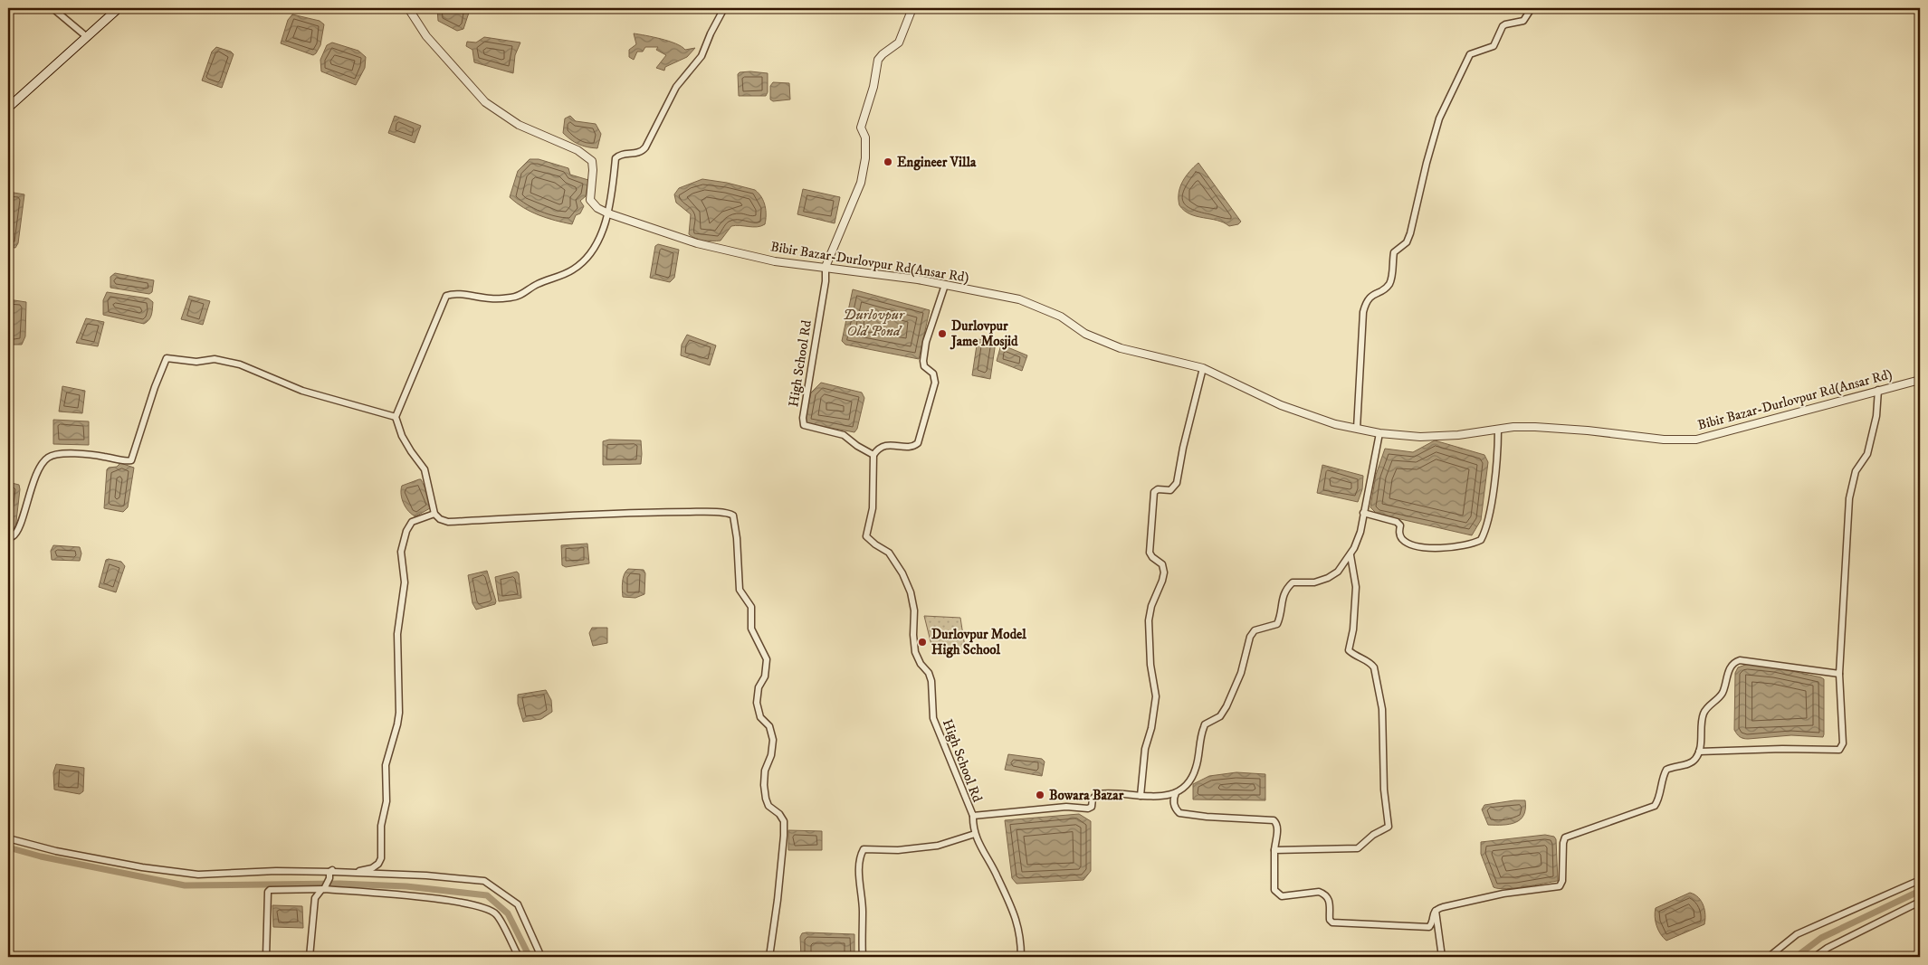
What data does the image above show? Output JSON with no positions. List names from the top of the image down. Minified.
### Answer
{"streets":{"street":["Bibir Bazar-Durlovpur Rd(Ansar Rd)","High School Rd"]},"crossings":[["Bibir Bazar-Durlovpur Rd(Ansar Rd)","High School Rd"]],"water":["Durlovpur Old Pond"],"places":["Engineer Villa","Durlovpur Jame Mosjid","Durlovpur Model High School","Bowara Bazar"]}
